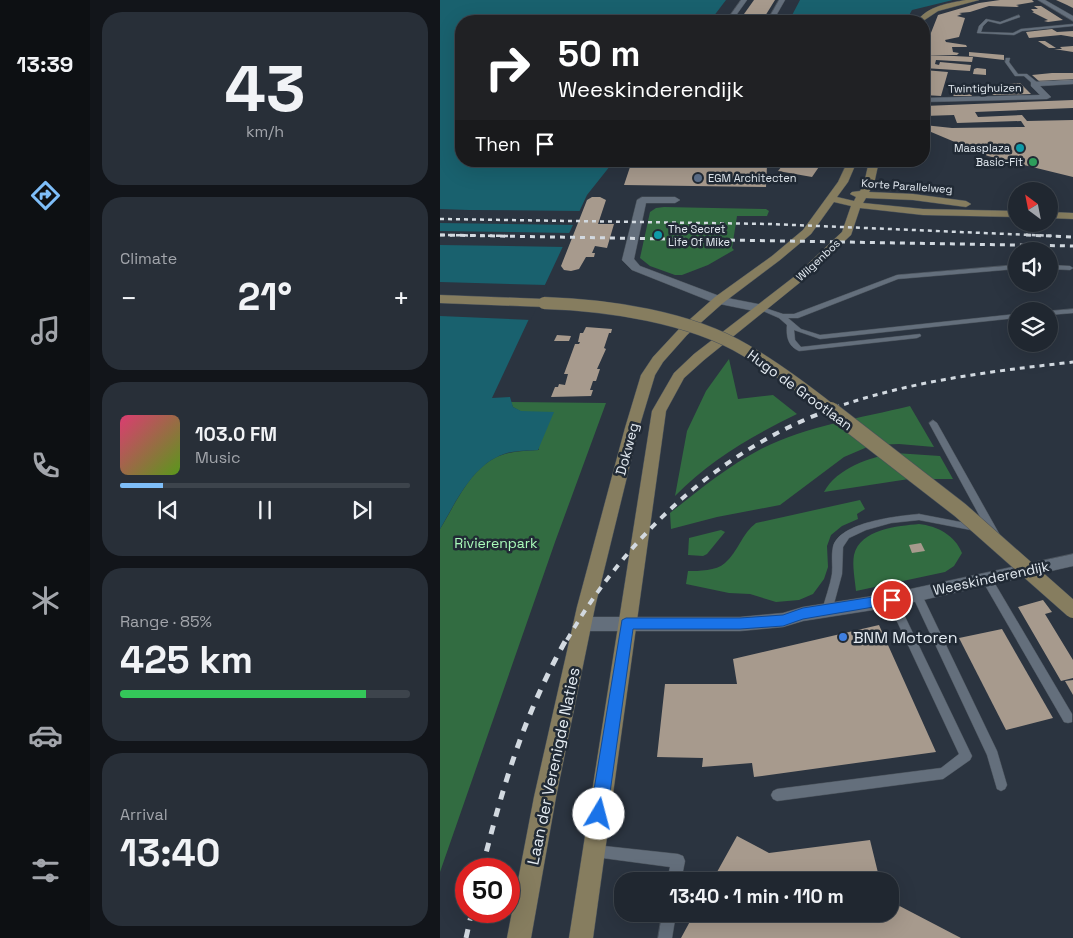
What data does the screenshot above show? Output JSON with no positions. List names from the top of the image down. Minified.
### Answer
{"streets":{"main road":["Korte Parallelweg","Wilgenbos","Hugo de Grootlaan","Dokweg","Laan der Verenigde Naties"],"street":["Twintighuizen","Weeskinderendijk"]},"crossings":[["Korte Parallelweg","Wilgenbos"],["Wilgenbos","Dokweg"],["Dokweg","Weeskinderendijk"],["Dokweg","Laan der Verenigde Naties"],["Weeskinderendijk","Laan der Verenigde Naties"]],"parks":["Rivierenpark"],"places":["Maasplaza","Basic-Fit","EGM Architecten","The Secret Life Of Mike","BNM Motoren"],"north":"top left","page":{"tabs":"13:39","tile":[["43","km/h"],"Climate",["Range · 85%","425 km"],["Arrival","13:40"]],"turn":["50 m","Weeskinderendijk"],"then":"Then","heat":["−","21°","+"],"song":["103.0 FM","Music"],"limit":"50","trip":"13:40 · 1 min · 110 m"}}
